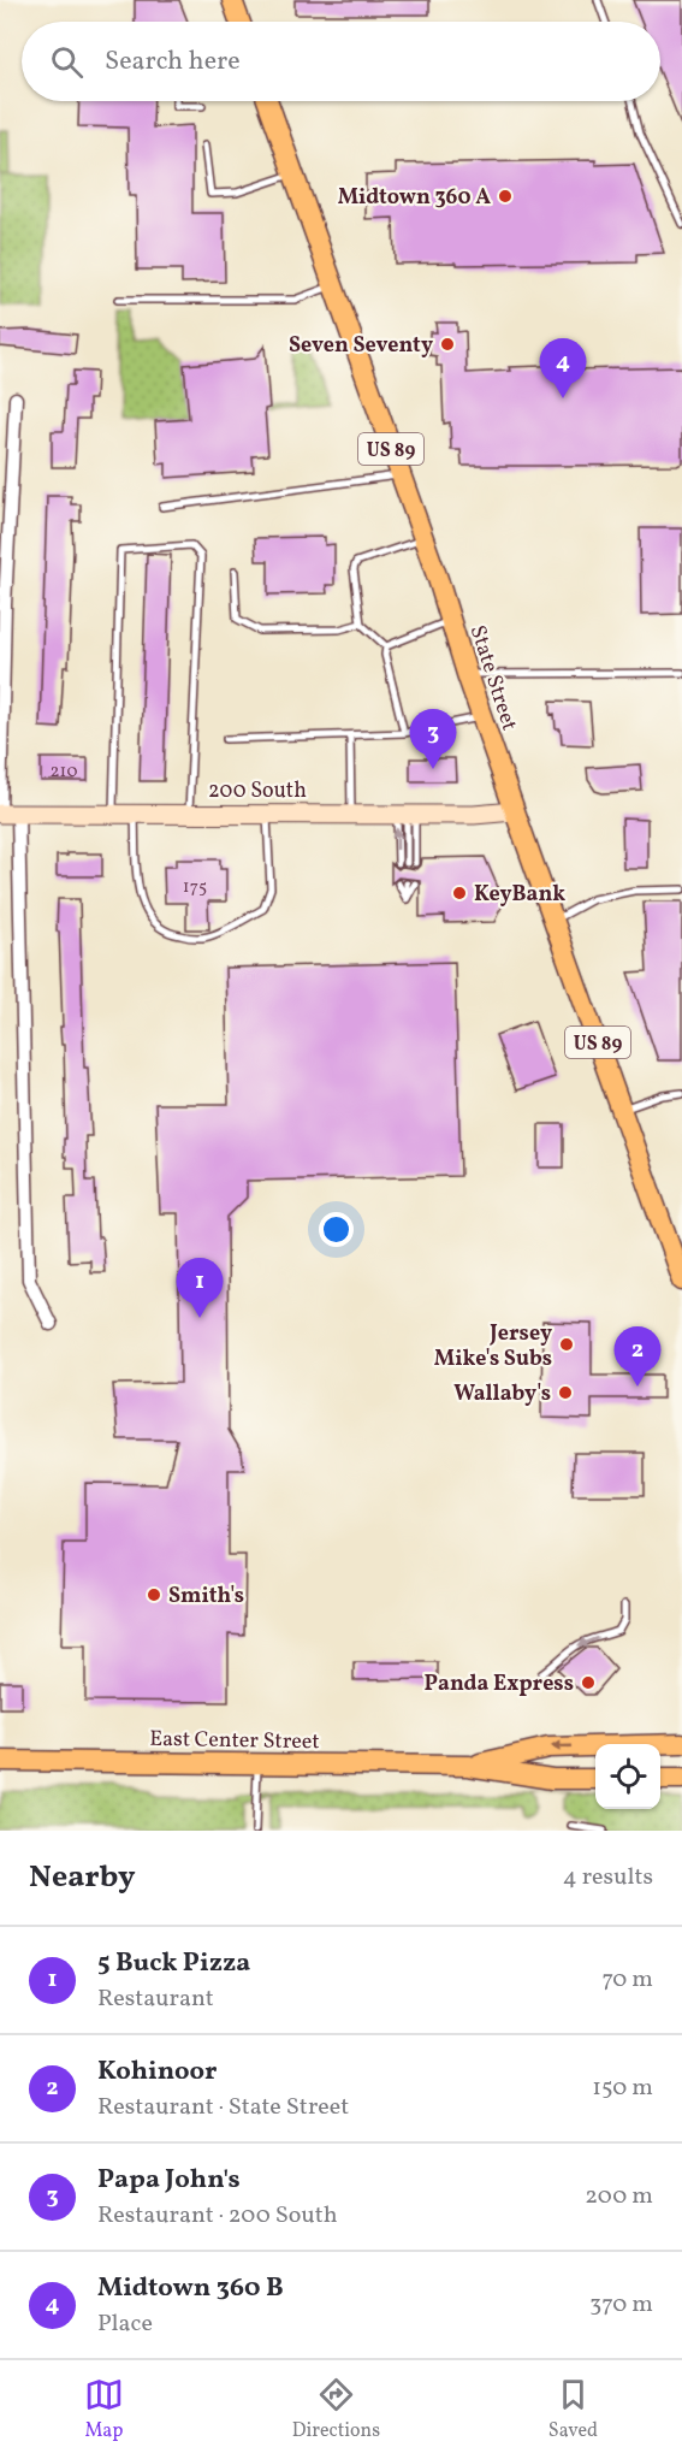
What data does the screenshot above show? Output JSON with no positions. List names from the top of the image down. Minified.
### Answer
{"streets":{"main road":["US 89","State Street","East Center Street"],"street":["200 South"]},"crossings":[["State Street","200 South"]],"places":["Midtown 360 A","Seven Seventy","KeyBank","Jersey Mike's Subs","Wallaby's","Smith's","Panda Express"],"house_numbers":["210","175"],"page":{"search":"Search here","pins":["4","3","1","2"],"heading":["Nearby","4 results"],"list":[{"mark":"1","name":"5 Buck Pizza","note":"Restaurant","value":"70 m"},{"mark":"2","name":"Kohinoor","note":"Restaurant · State Street","value":"150 m"},{"mark":"3","name":"Papa John's","note":"Restaurant · 200 South","value":"200 m"},{"mark":"4","name":"Midtown 360 B","note":"Place","value":"370 m"}],"nav":["Map","Directions","Saved"]}}
